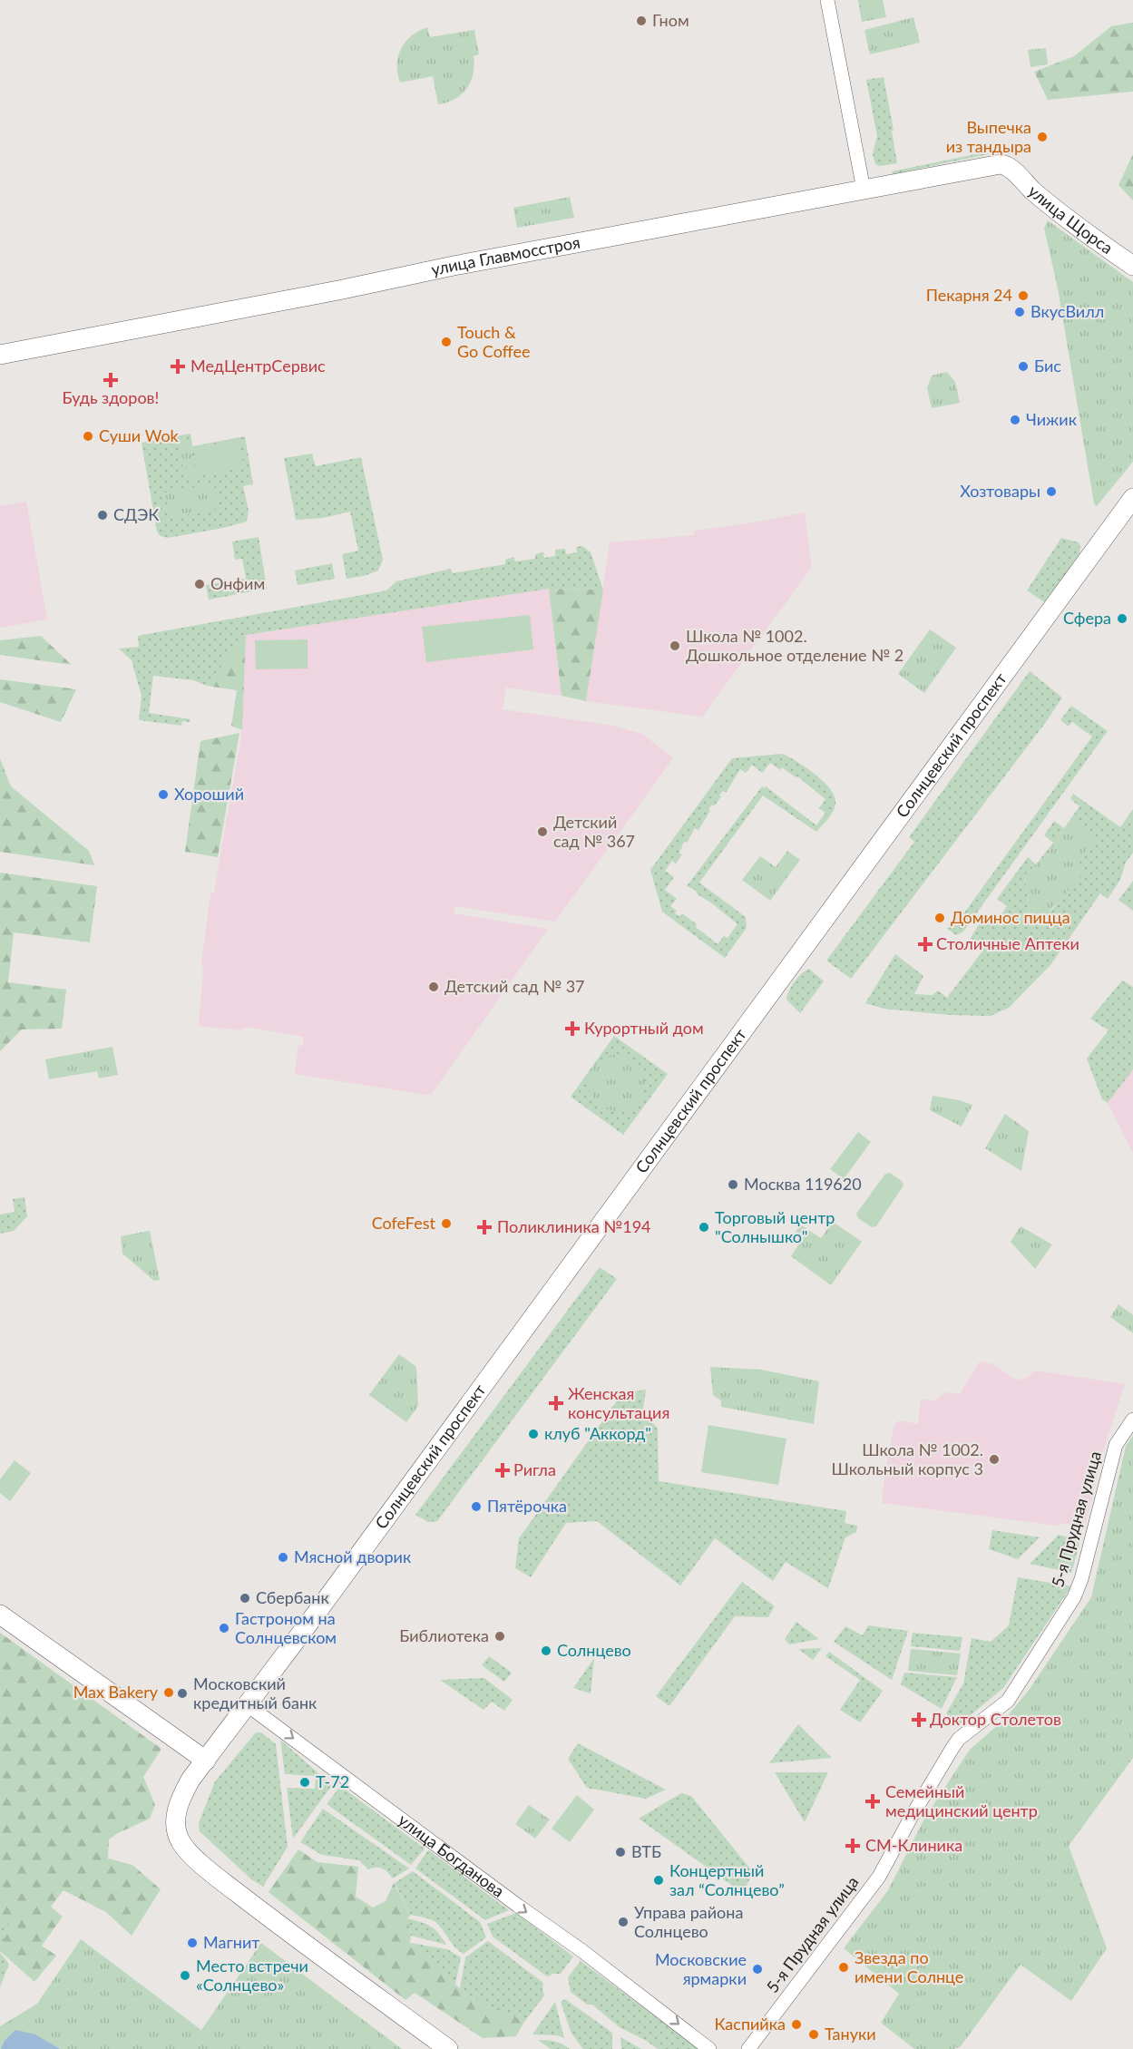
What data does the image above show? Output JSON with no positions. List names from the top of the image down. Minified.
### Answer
{"streets":{"street":["улица Щорса","улица Главмосстроя","Солнцевский проспект","5-я Прудная улица","улица Богданова"]},"crossings":[["улица Щорса","улица Главмосстроя"],["Солнцевский проспект","улица Богданова"]],"one_way":["улица Богданова"],"places":{"other":["Гном","Выпечка из тандыра","Пекарня 24","ВкусВилл","Touch & Go Coffee","Бис","Чижик","Суши Wok","Хозтовары","СДЭК","Онфим","Сфера","Школа № 1002. Дошкольное отделение № 2","Хороший","Детский сад № 367","Доминос пицца","Детский сад № 37","Москва 119620","CofeFest","Торговый центр \"Солнышко\"","клуб \"Аккорд\"","Школа № 1002. Школьный корпус 3","Пятёрочка","Мясной дворик","Сбербанк","Гастроном на Солнцевском","Библиотека","Солнцево","Max Bakery","Московский кредитный банк","Т-72","ВТБ","Концертный зал “Солнцево”","Управа района Солнцево","Магнит","Звезда по имени Солнце","Московские ярмарки","Место встречи «Солнцево»","Каспийка","Тануки"],"health":["МедЦентрСервис","Будь здоров!","Столичные Аптеки","Курортный дом","Поликлиника №194","Женская консультация","Ригла","Доктор Столетов","Семейный медицинский центр","СМ-Клиника"]}}
